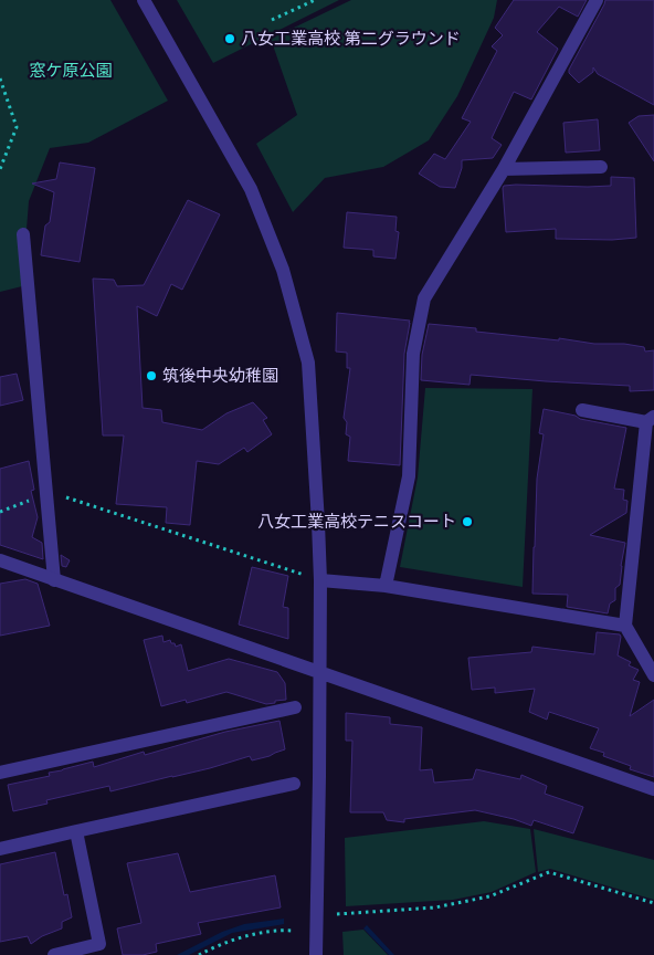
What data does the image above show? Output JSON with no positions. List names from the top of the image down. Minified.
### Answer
{"parks":["窓ケ原公園"],"places":["八女工業高校 第二グラウンド","筑後中央幼稚園","八女工業高校テニスコート"]}
